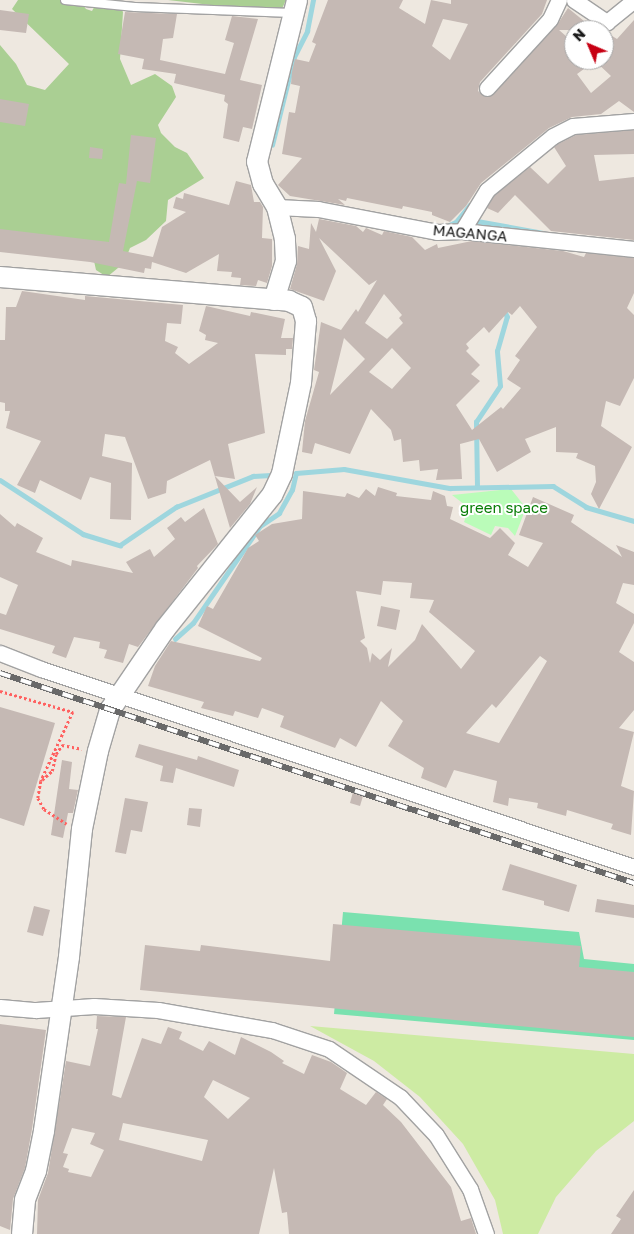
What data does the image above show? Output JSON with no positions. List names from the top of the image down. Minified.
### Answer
{"streets":{"street":["MAGANGA"]},"parks":["green space"],"north":"top left"}
